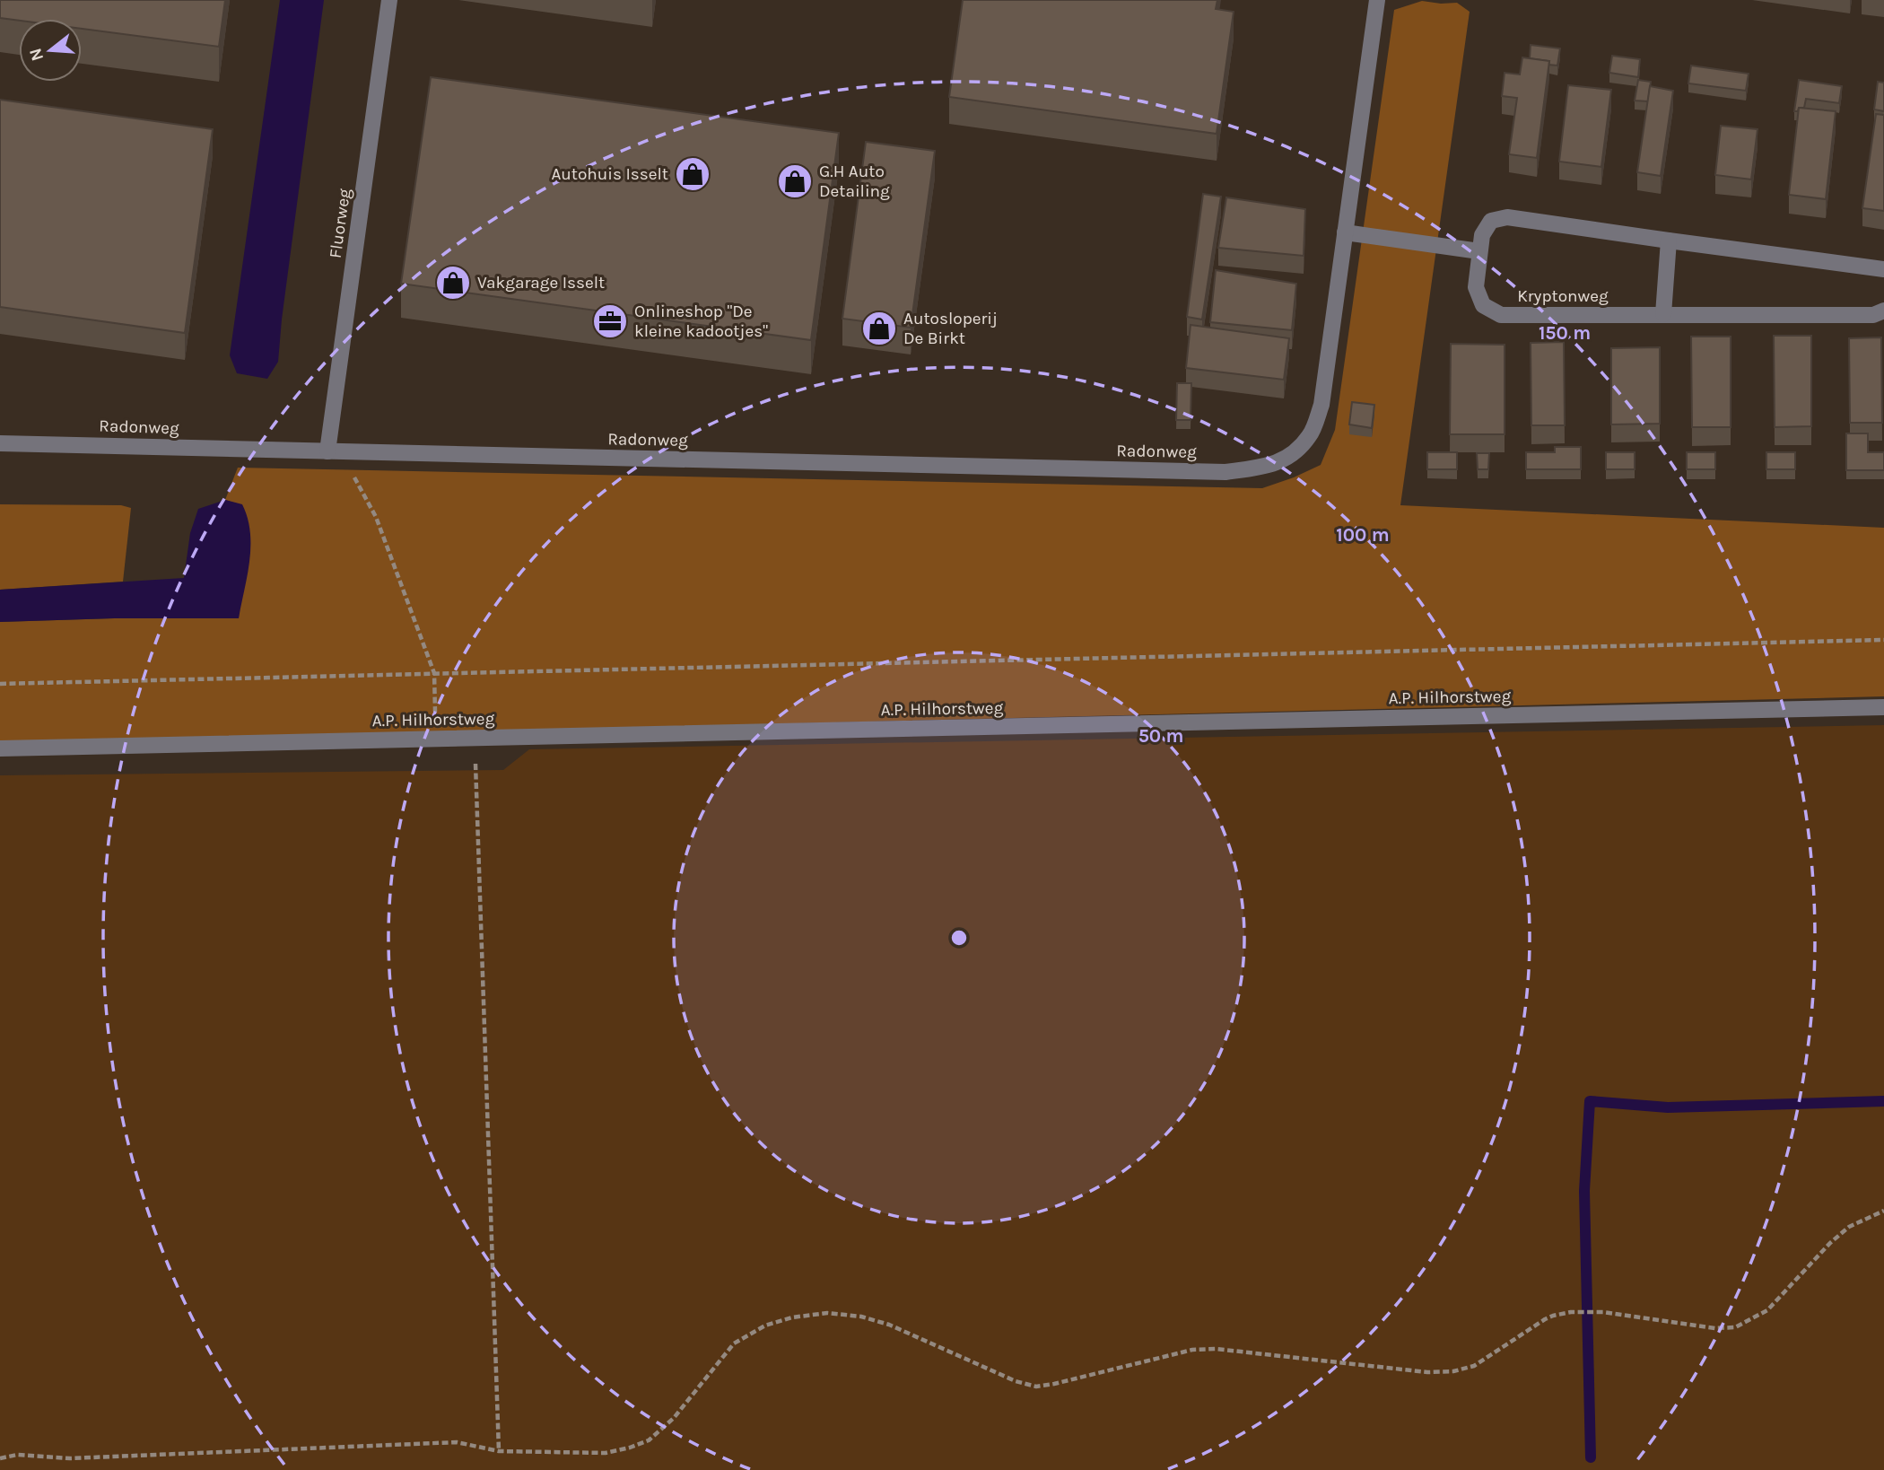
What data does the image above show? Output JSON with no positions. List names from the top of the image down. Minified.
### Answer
{"streets":{"street":["Fluorweg","Kryptonweg","Radonweg","A.P. Hilhorstweg"]},"crossings":[["Fluorweg","Radonweg"]],"places":{"shop":["Autohuis Isselt","G.H Auto Detailing","Vakgarage Isselt","Autosloperij De Birkt"],"office":["Onlineshop \"De kleine kadootjes\""]},"north":"left","rings":["150 m","100 m","50 m"]}
